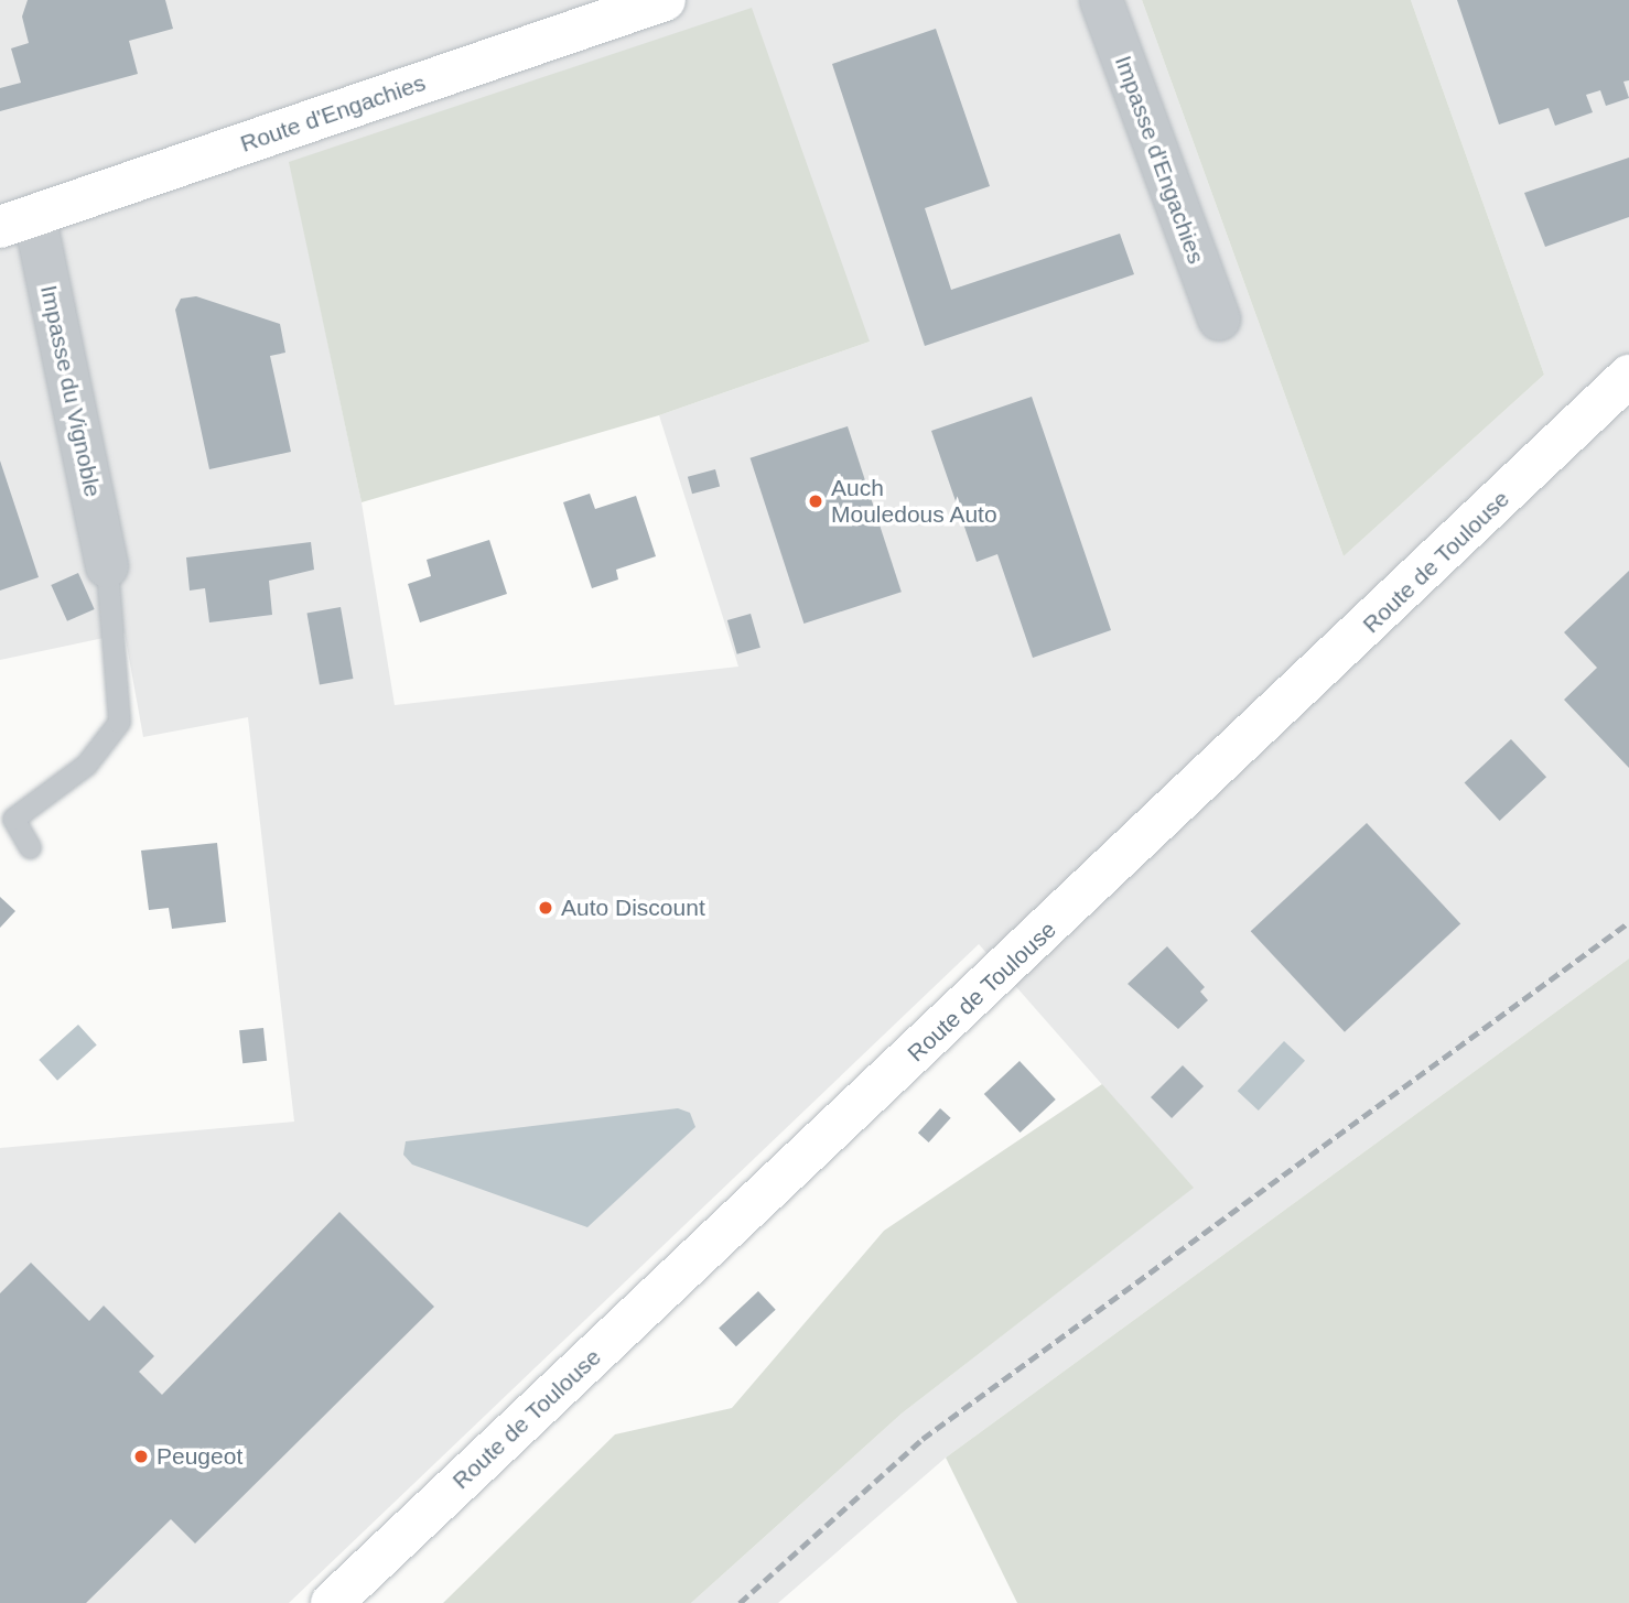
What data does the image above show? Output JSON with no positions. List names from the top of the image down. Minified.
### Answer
{"streets":{"main road":["Route d'Engachies","Route de Toulouse"],"street":["Impasse d'Engachies","Impasse du Vignoble"]},"crossings":[["Route d'Engachies","Impasse du Vignoble"]],"places":["Auch Mouledous Auto","Auto Discount","Peugeot"]}
